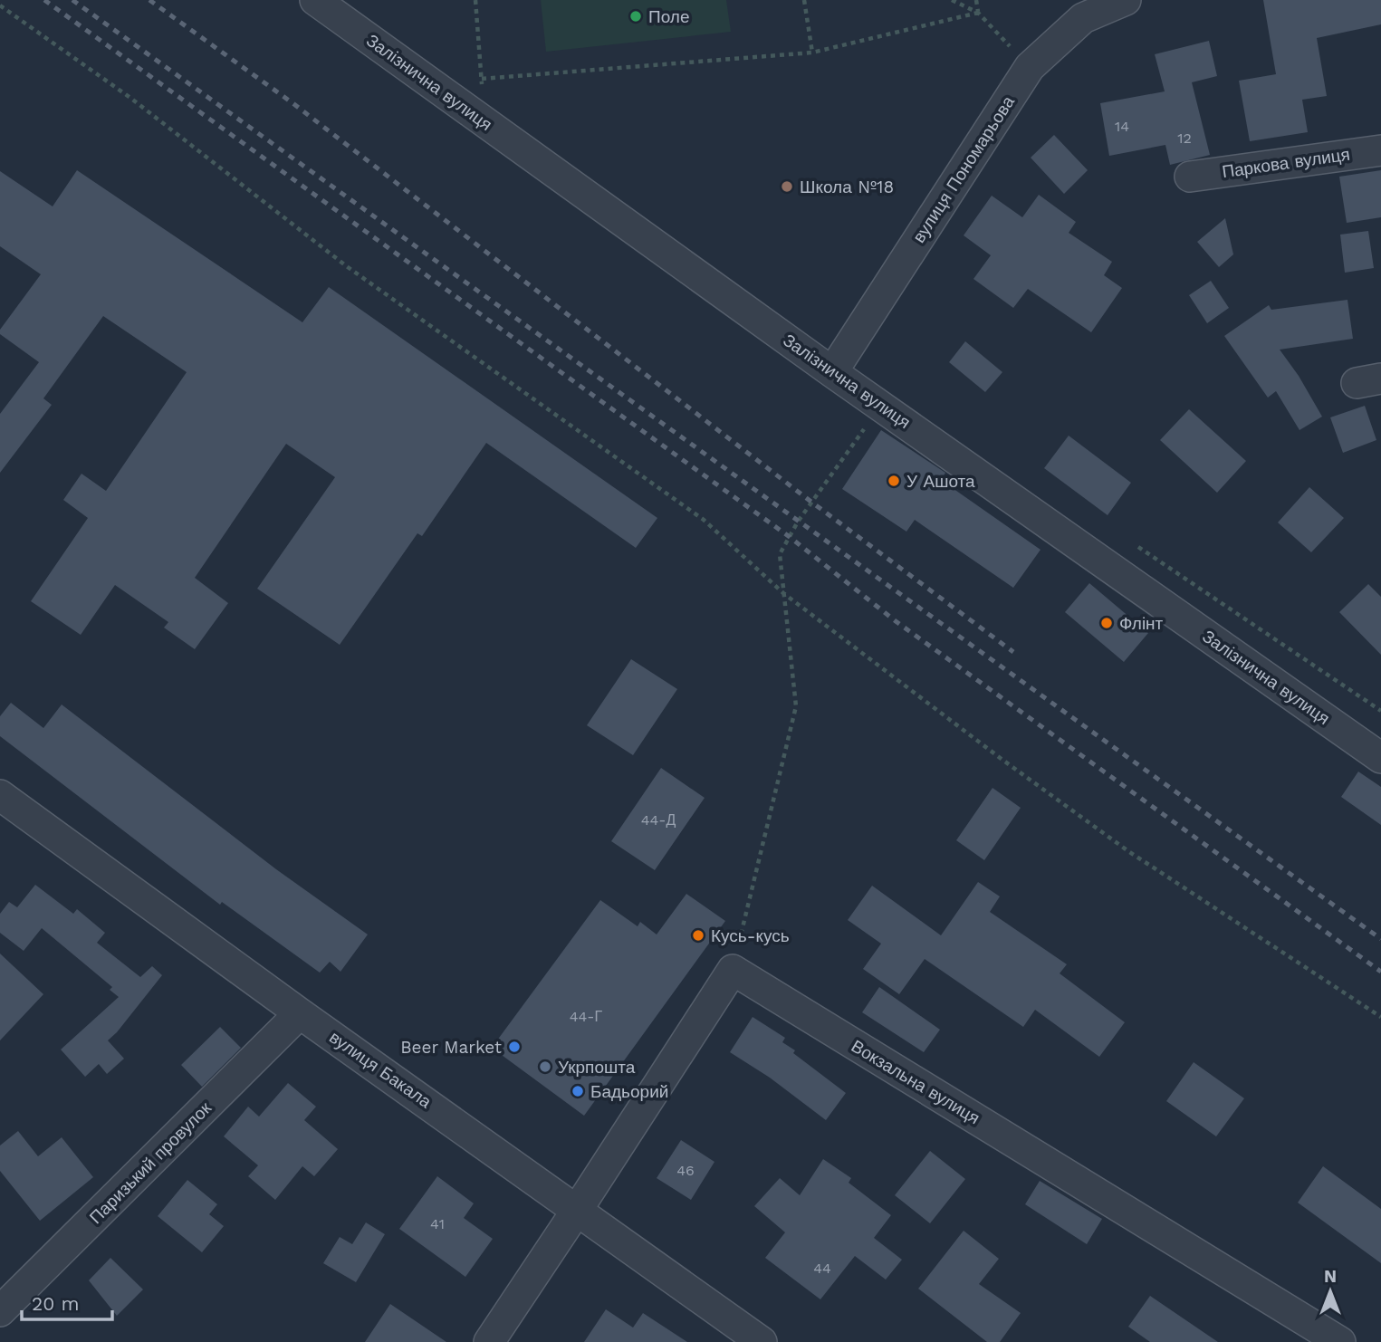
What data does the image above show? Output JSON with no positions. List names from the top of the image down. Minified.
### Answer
{"streets":{"street":["Залізнична вулиця","Паркова вулиця","вулиця Пономарьова","вулиця Бакала","Вокзальна вулиця","Паризький провулок"]},"crossings":[["Залізнична вулиця","вулиця Пономарьова"],["вулиця Бакала","Паризький провулок"]],"places":["Поле","Школа №18","У Ашота","Флінт","Кусь-кусь","Beer Market","Укрпошта","Бадьорий"],"house_numbers":["14","12","44-Д","44-Г","46","41","44"],"scale_bar":"20 m","north":"top"}
